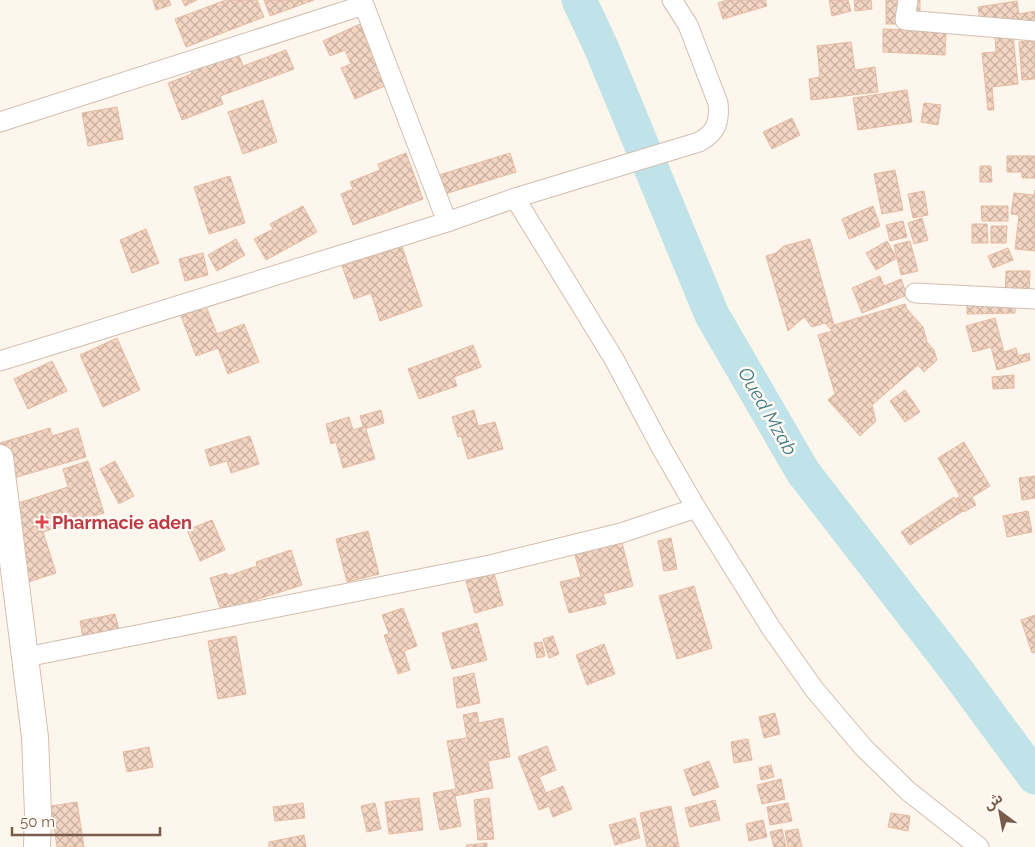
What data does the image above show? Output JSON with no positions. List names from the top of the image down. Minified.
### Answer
{"water":["Oued Mzab"],"places":{"health":["Pharmacie aden"]},"scale_bar":"50 m","north":"top left"}
